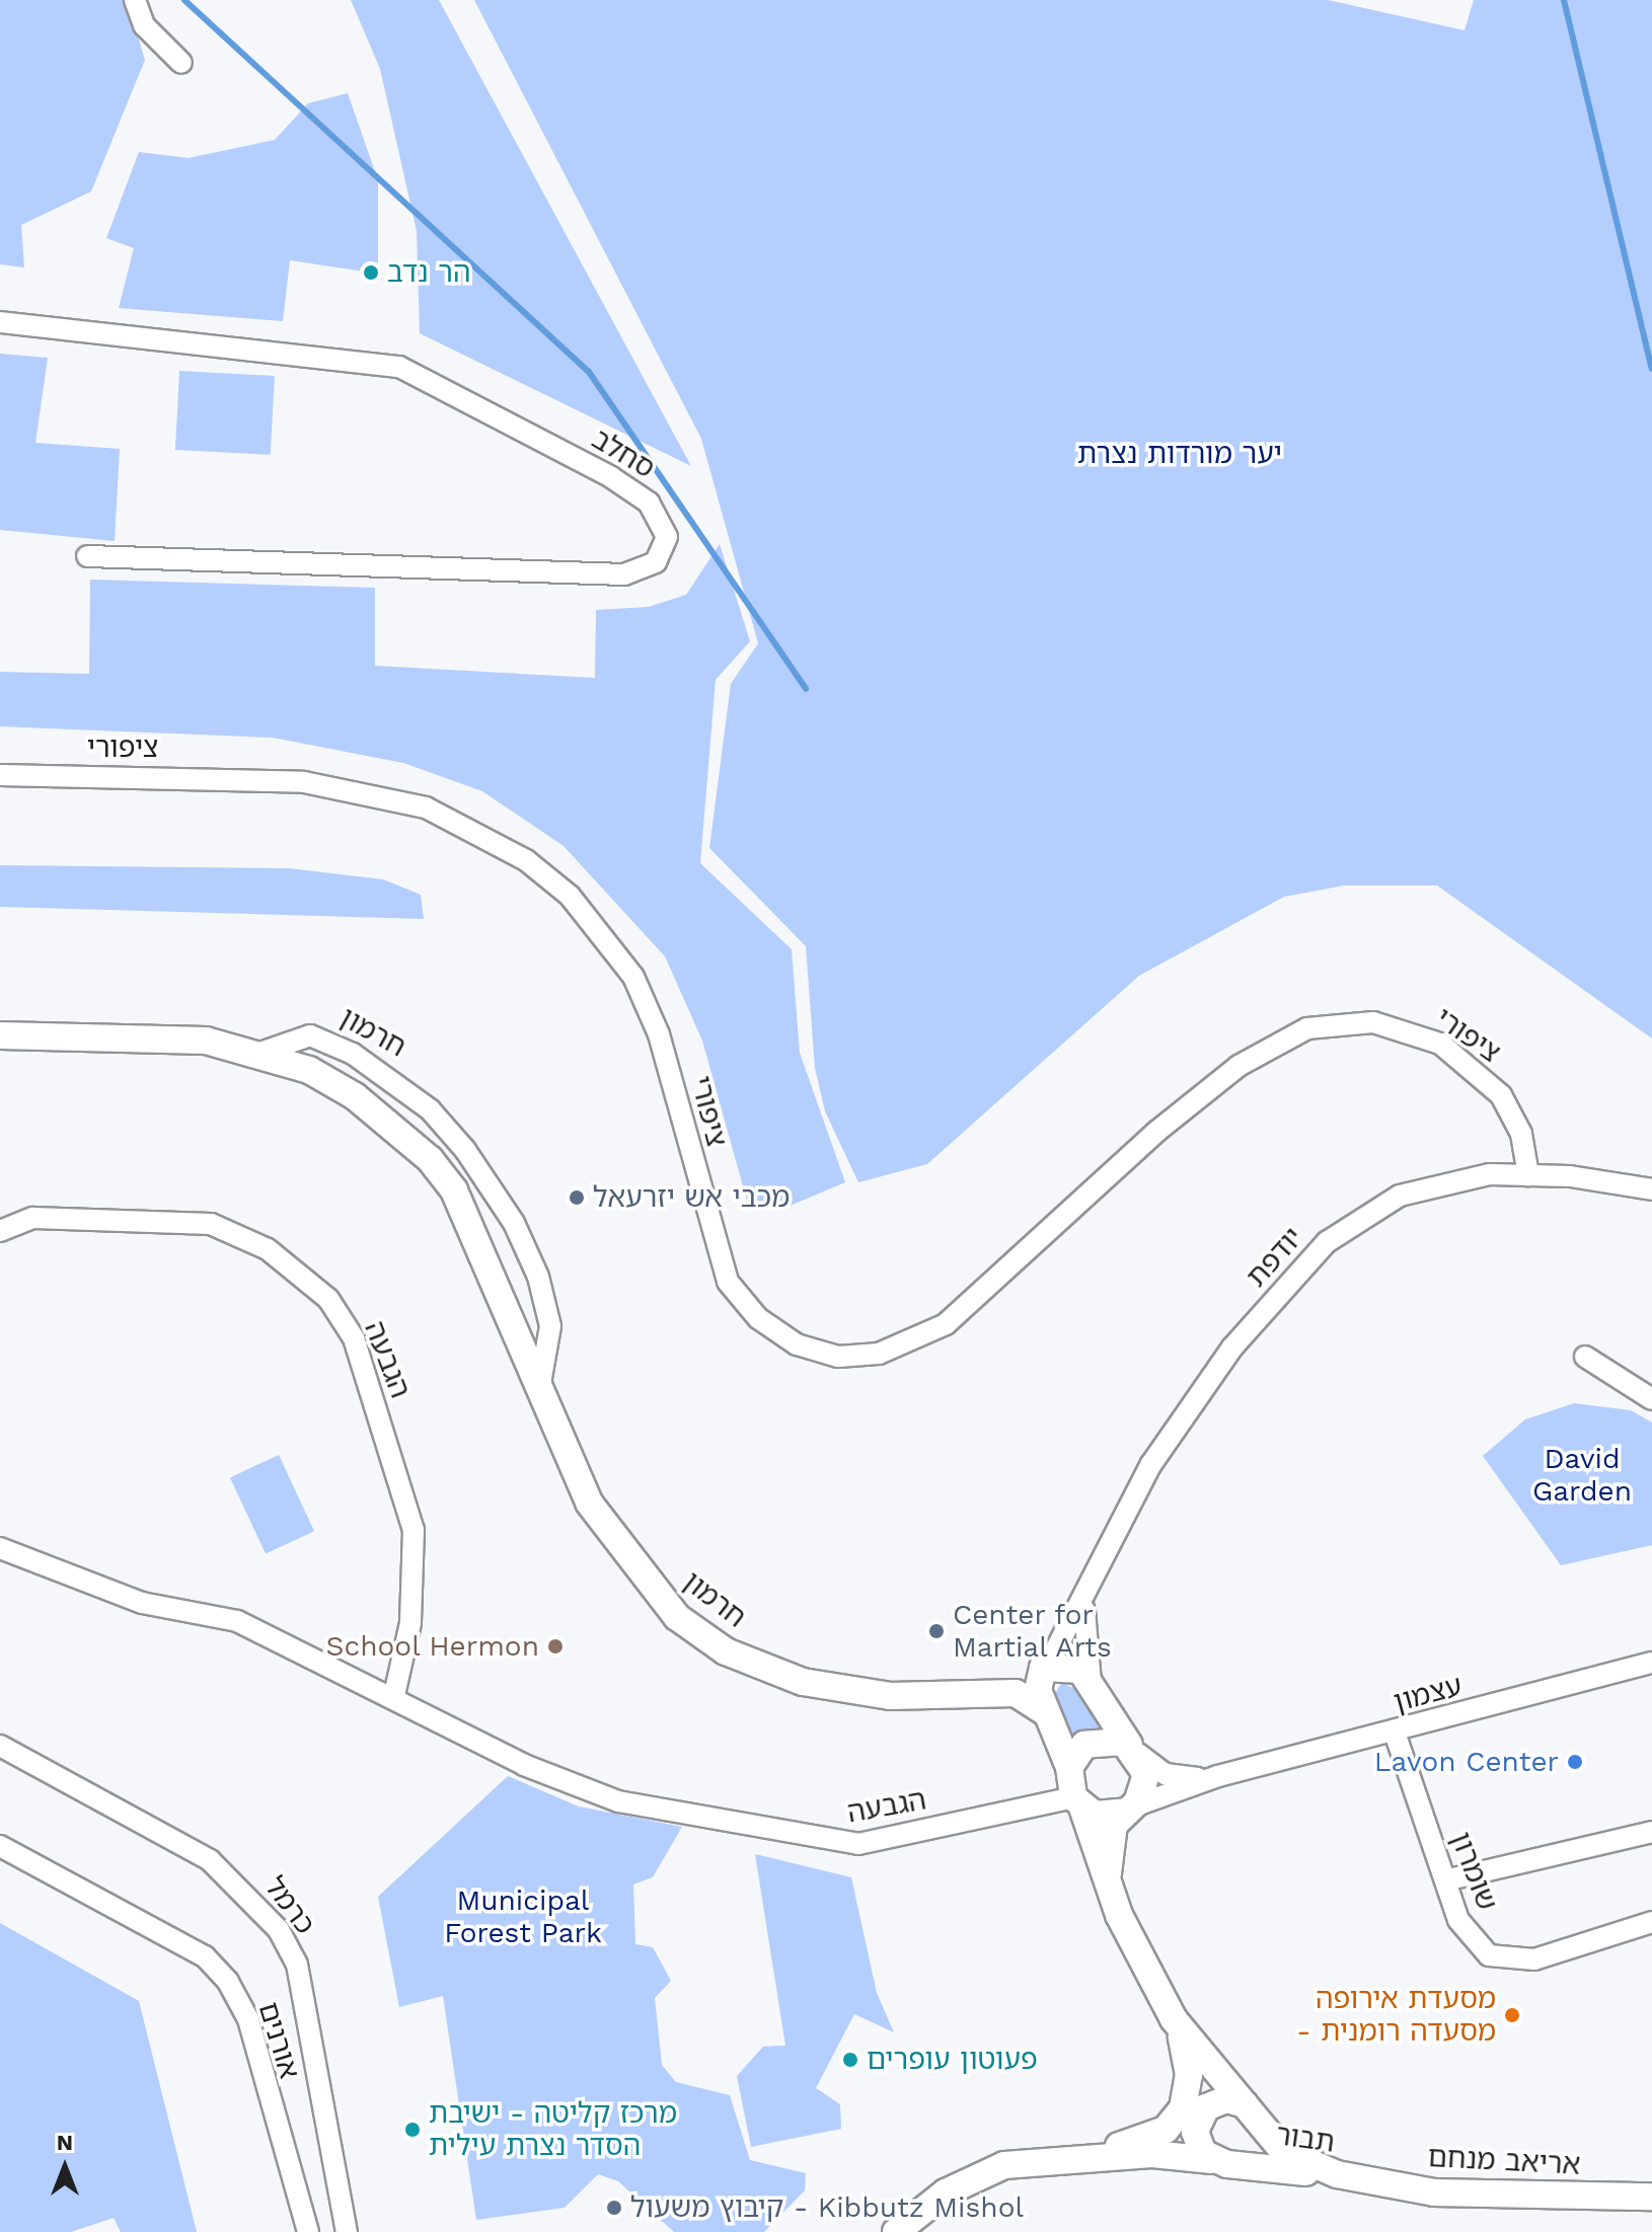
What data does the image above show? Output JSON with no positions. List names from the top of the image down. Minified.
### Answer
{"streets":{"street":["סחלב","ציפורי","חרמון","יודפת","הגבעה","עצמון","שומרון","כרמל","אורנים","תבור","אריאב מנחם"]},"crossings":[["ציפורי","יודפת"],["חרמון","יודפת"],["הגבעה","עצמון"],["עצמון","שומרון"],["תבור","אריאב מנחם"]],"parks":["יער מורדות נצרת","David Garden","Municipal Forest Park"],"places":["הר נדב","מכבי אש יזרעאל","Center for Martial Arts","School Hermon","Lavon Center","מסעדת אירופה - מסעדה רומנית","פעוטון עופרים","מרכז קליטה - ישיבת הסדר נצרת עילית","קיבוץ משעול - Kibbutz Mishol"],"north":"top"}
